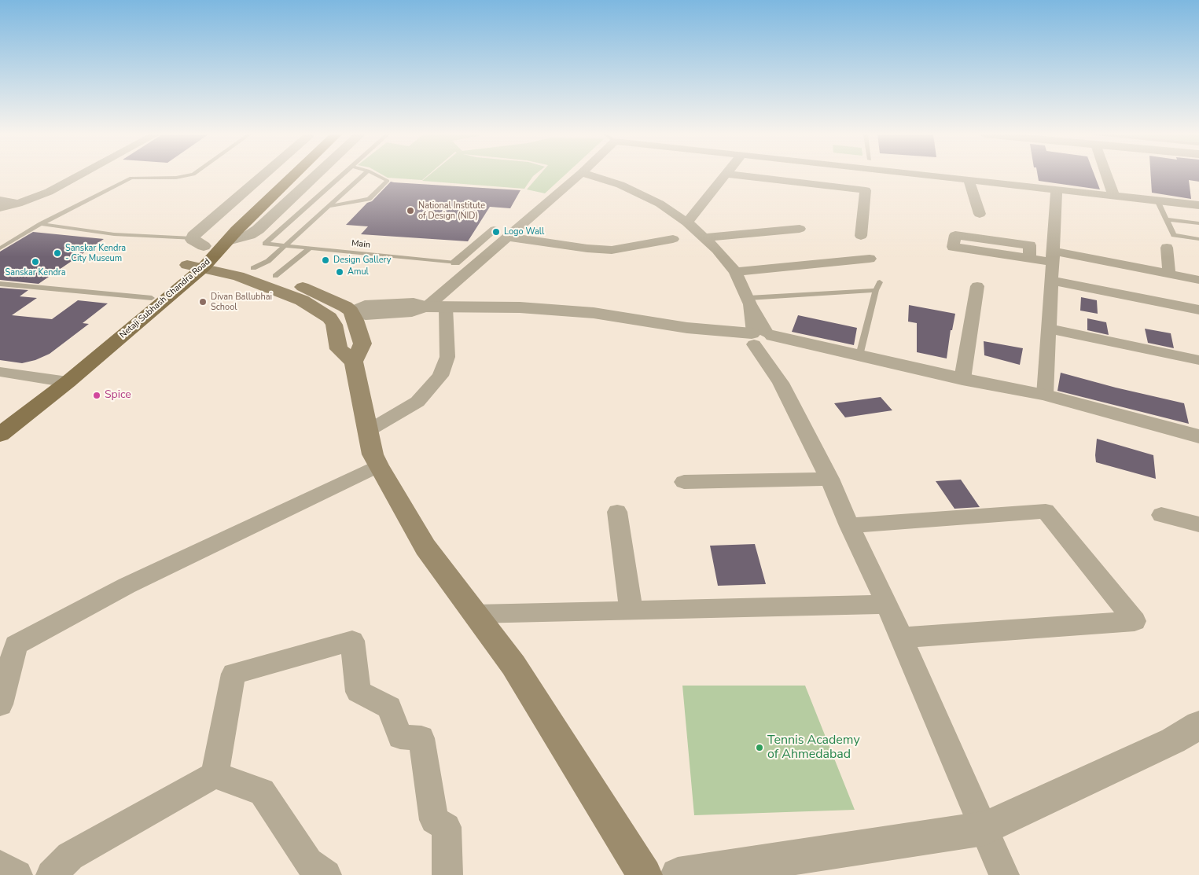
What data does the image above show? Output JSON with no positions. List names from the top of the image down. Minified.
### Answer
{"streets":{"main road":["Netaji Subhash Chandra Road"],"lane":["Main"]},"places":["National Institute of Design (NID)","Logo Wall","Sanskar Kendra - City Museum","Design Gallery","Sanskar Kendra","Amul","Divan Ballubhai School","Spice","Tennis Academy of Ahmedabad"]}
